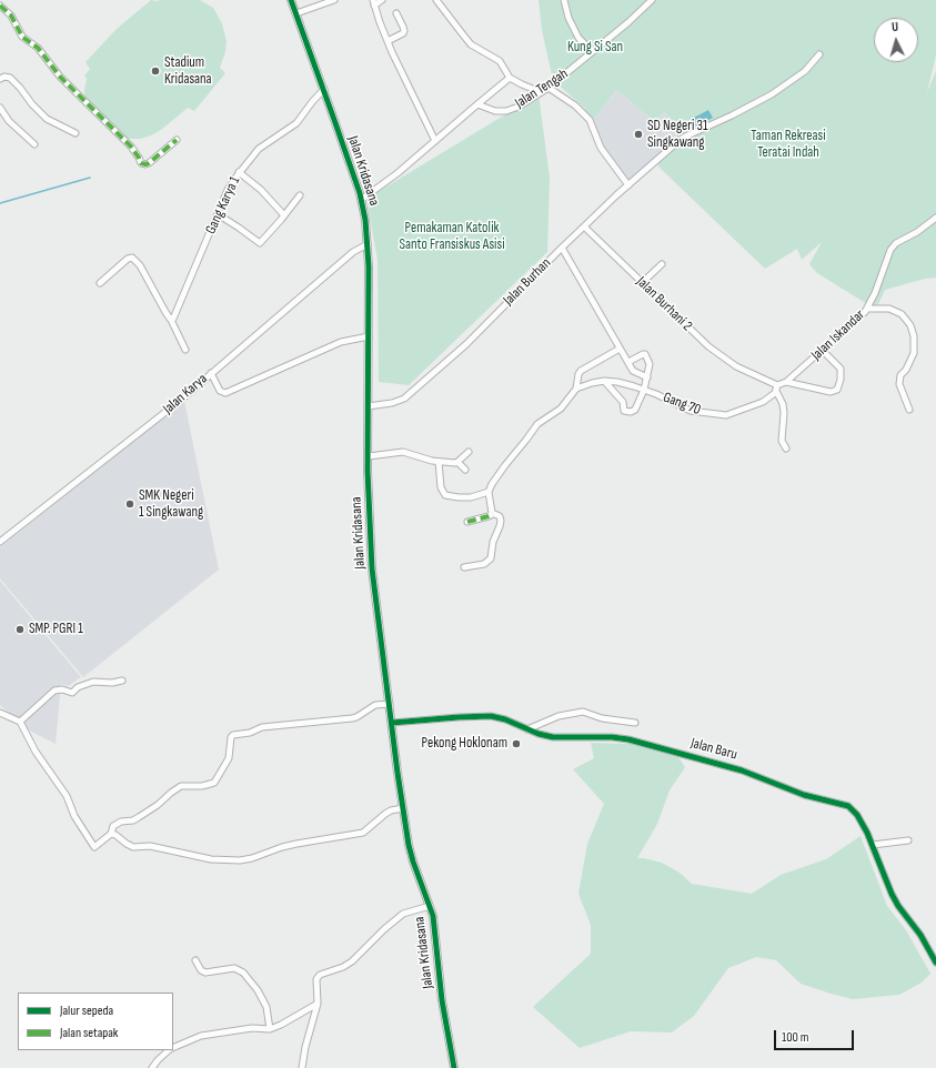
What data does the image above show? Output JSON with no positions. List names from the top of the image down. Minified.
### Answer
{"streets":{"street":["Jalan Tengah","Jalan Kridasana","Gang Karya 1","Jalan Burhan","Jalan Burhani 2","Jalan Iskandar","Jalan Karya","Gang 70","Jalan Baru"]},"crossings":[["Jalan Kridasana","Gang Karya 1"],["Jalan Kridasana","Jalan Burhan"],["Jalan Kridasana","Jalan Karya"],["Jalan Kridasana","Jalan Baru"],["Jalan Burhani 2","Jalan Iskandar"],["Jalan Burhani 2","Gang 70"],["Jalan Iskandar","Gang 70"]],"parks":["Kung Si San","Taman Rekreasi Teratai Indah","Pemakaman Katolik Santo Fransiskus Asisi"],"places":["Stadium Kridasana","SD Negeri 31 Singkawang","SMK Negeri 1 Singkawang","SMP. PGRI 1","Pekong Hoklonam"],"legend":["Jalur sepeda","Jalan setapak"],"scale_bar":"100 m","north":"top"}
